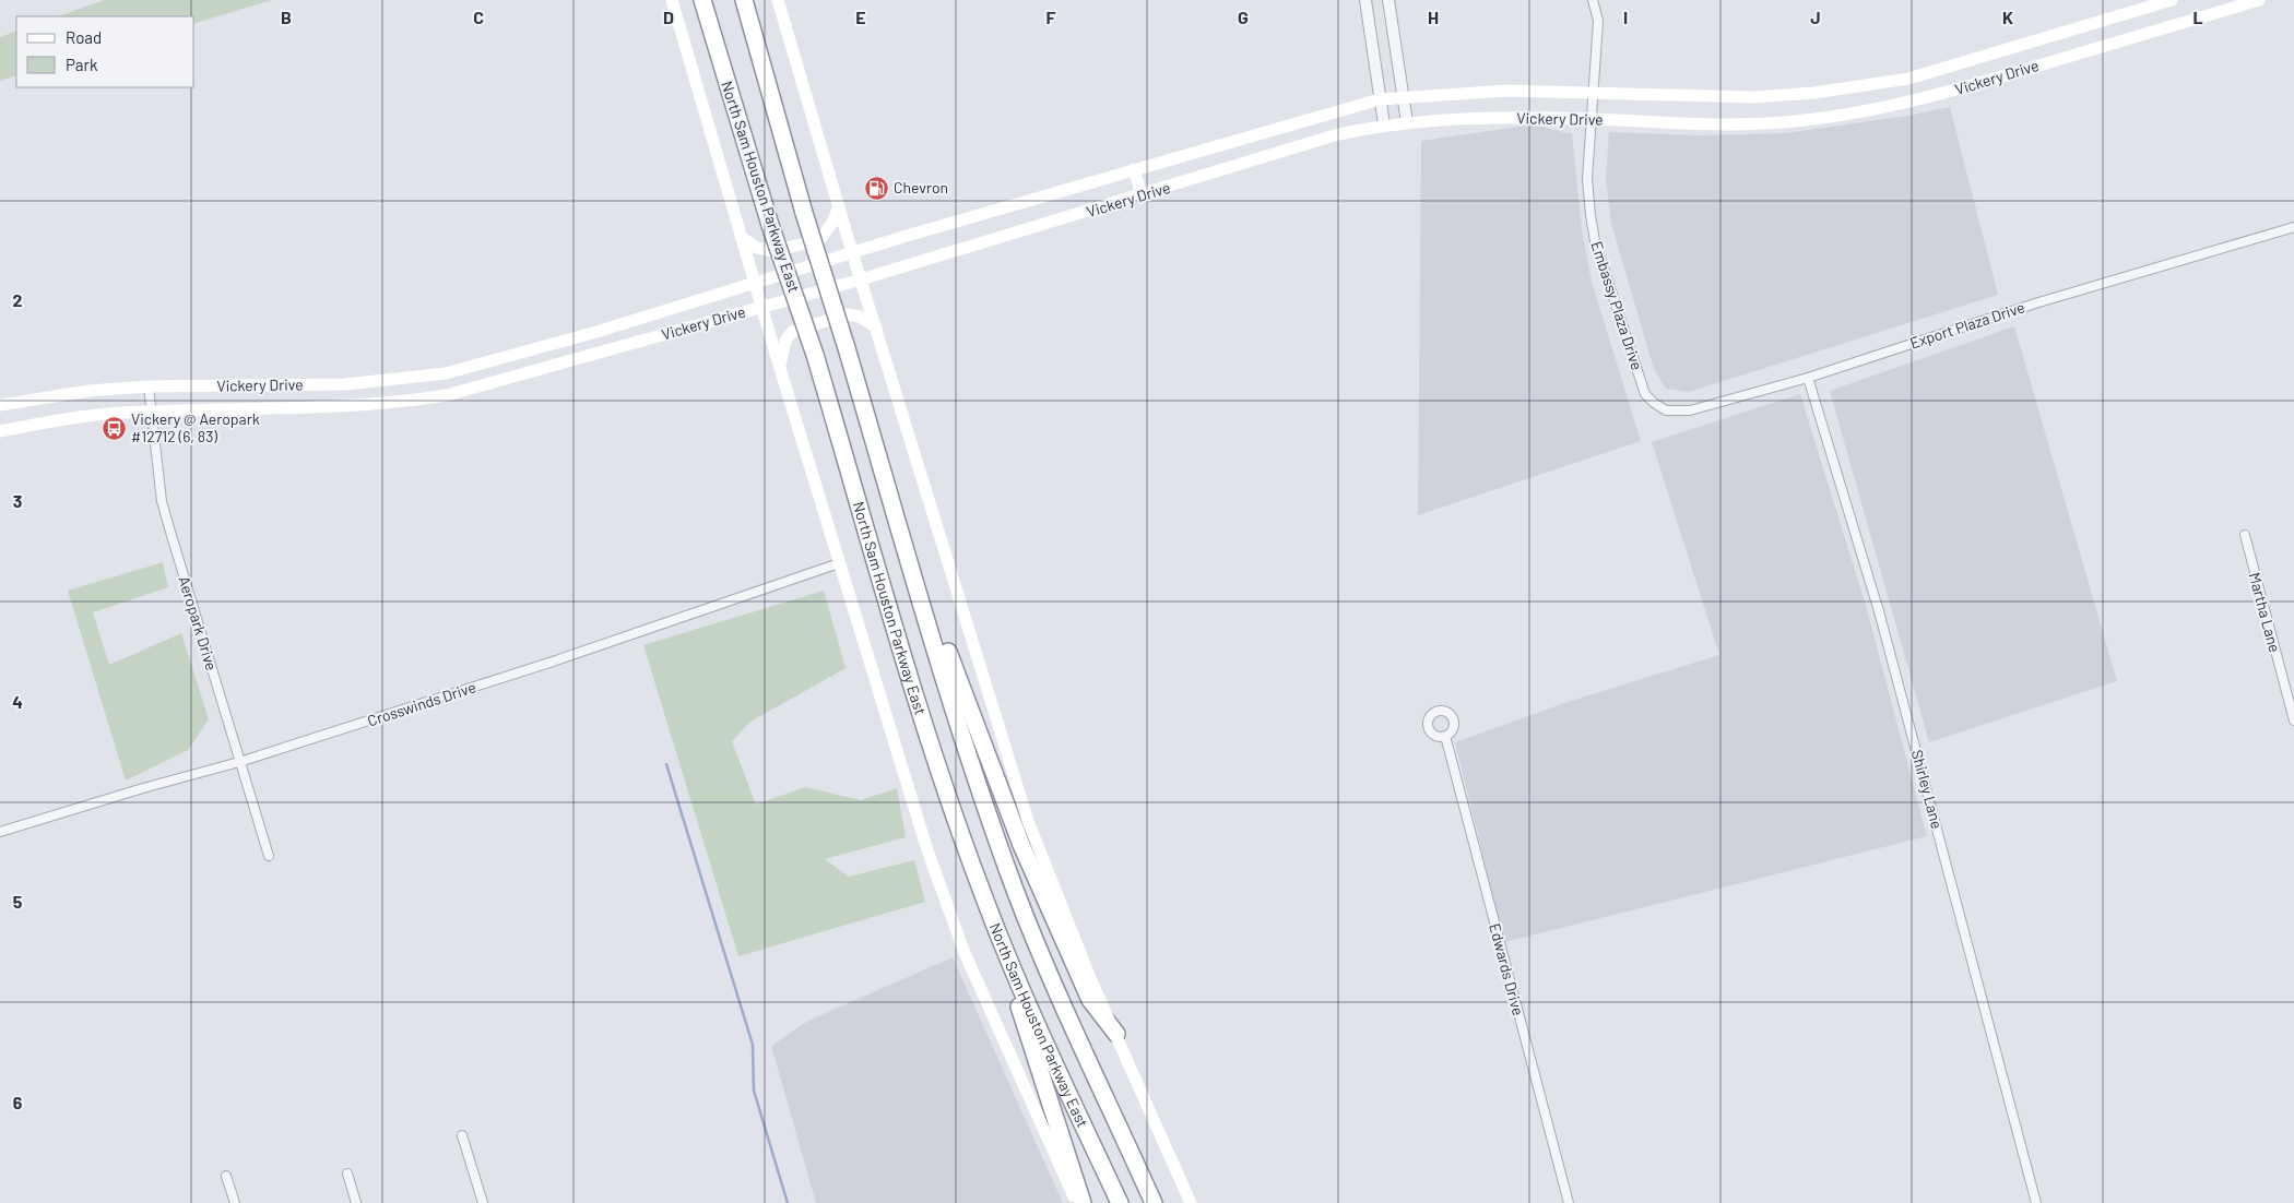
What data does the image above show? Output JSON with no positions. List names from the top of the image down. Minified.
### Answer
{"streets":{"highway":["North Sam Houston Parkway East"],"main road":["Vickery Drive"],"street":["Embassy Plaza Drive","Export Plaza Drive","Martha Lane","Aeropark Drive","Crosswinds Drive","Shirley Lane","Edwards Drive"]},"crossings":[["Vickery Drive","North Sam Houston Parkway East"],["Vickery Drive","Embassy Plaza Drive"],["Vickery Drive","Aeropark Drive"],["North Sam Houston Parkway East","Crosswinds Drive"],["Embassy Plaza Drive","Export Plaza Drive"],["Export Plaza Drive","Shirley Lane"],["Aeropark Drive","Crosswinds Drive"]],"places":{"fuel station":["Chevron"],"bus stop":["Vickery @ Aeropark #12712 (6, 83)"]},"legend":["Road","Park"],"grid":{"columns":["B","C","D","E","F","G","H","I","J","K","L"],"rows":["2","3","4","5","6"]}}
